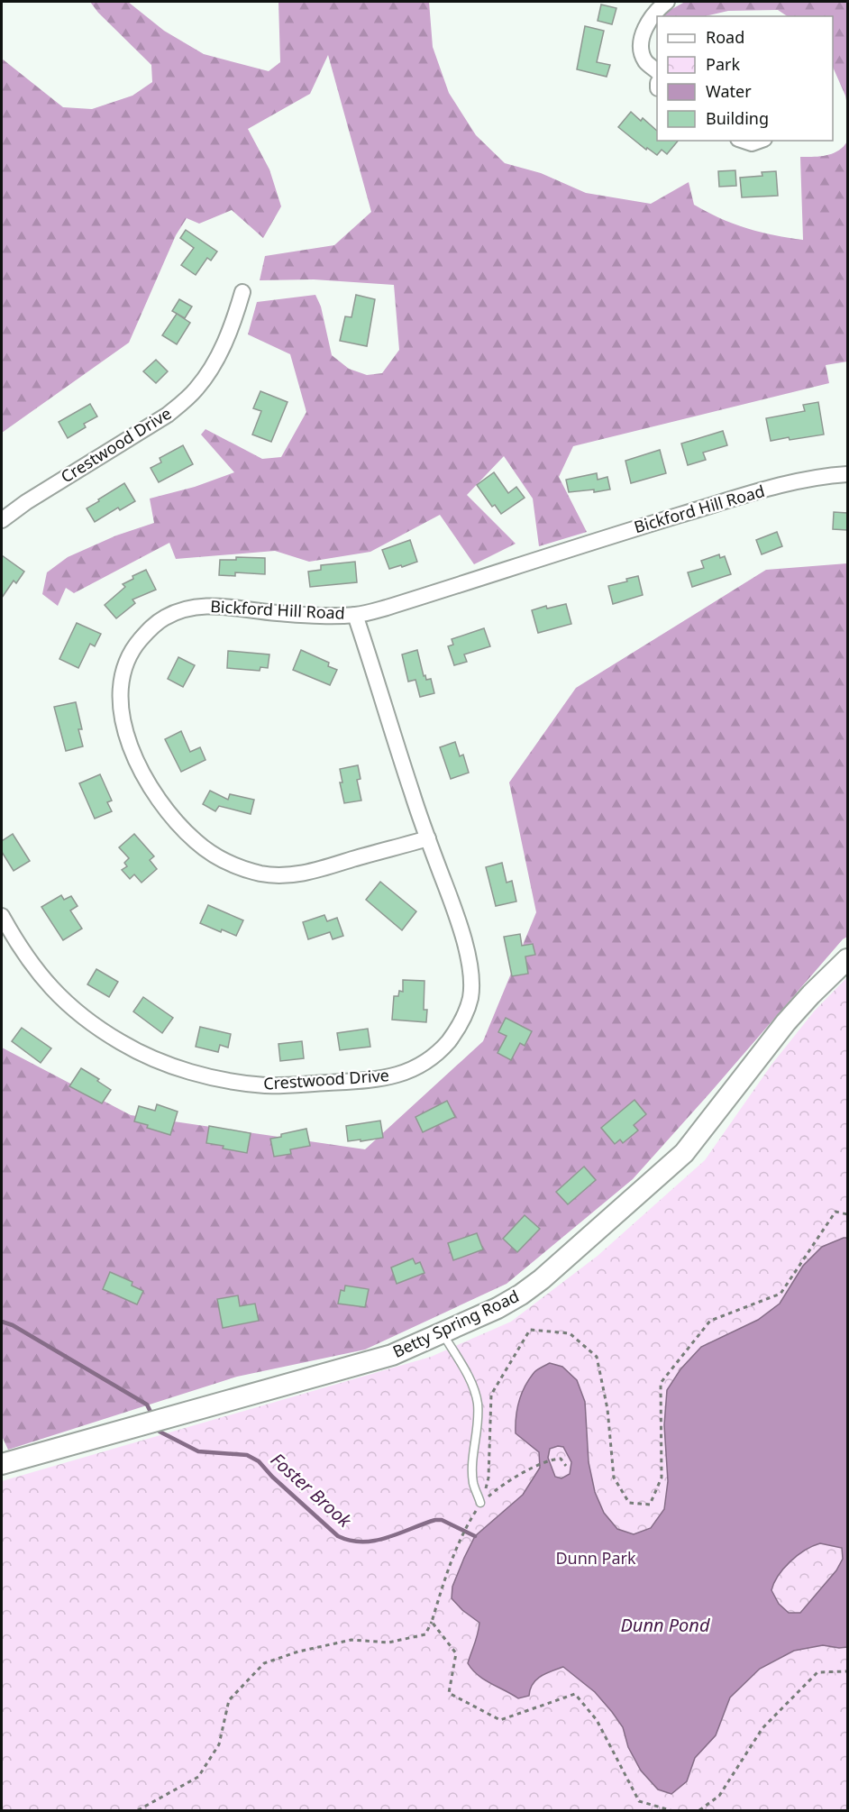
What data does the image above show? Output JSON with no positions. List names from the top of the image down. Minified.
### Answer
{"streets":{"street":["Crestwood Drive","Bickford Hill Road","Betty Spring Road"]},"crossings":[["Crestwood Drive","Bickford Hill Road"]],"water":["Foster Brook","Dunn Pond"],"parks":["Dunn Park"],"legend":["Road","Park","Water","Building"]}
